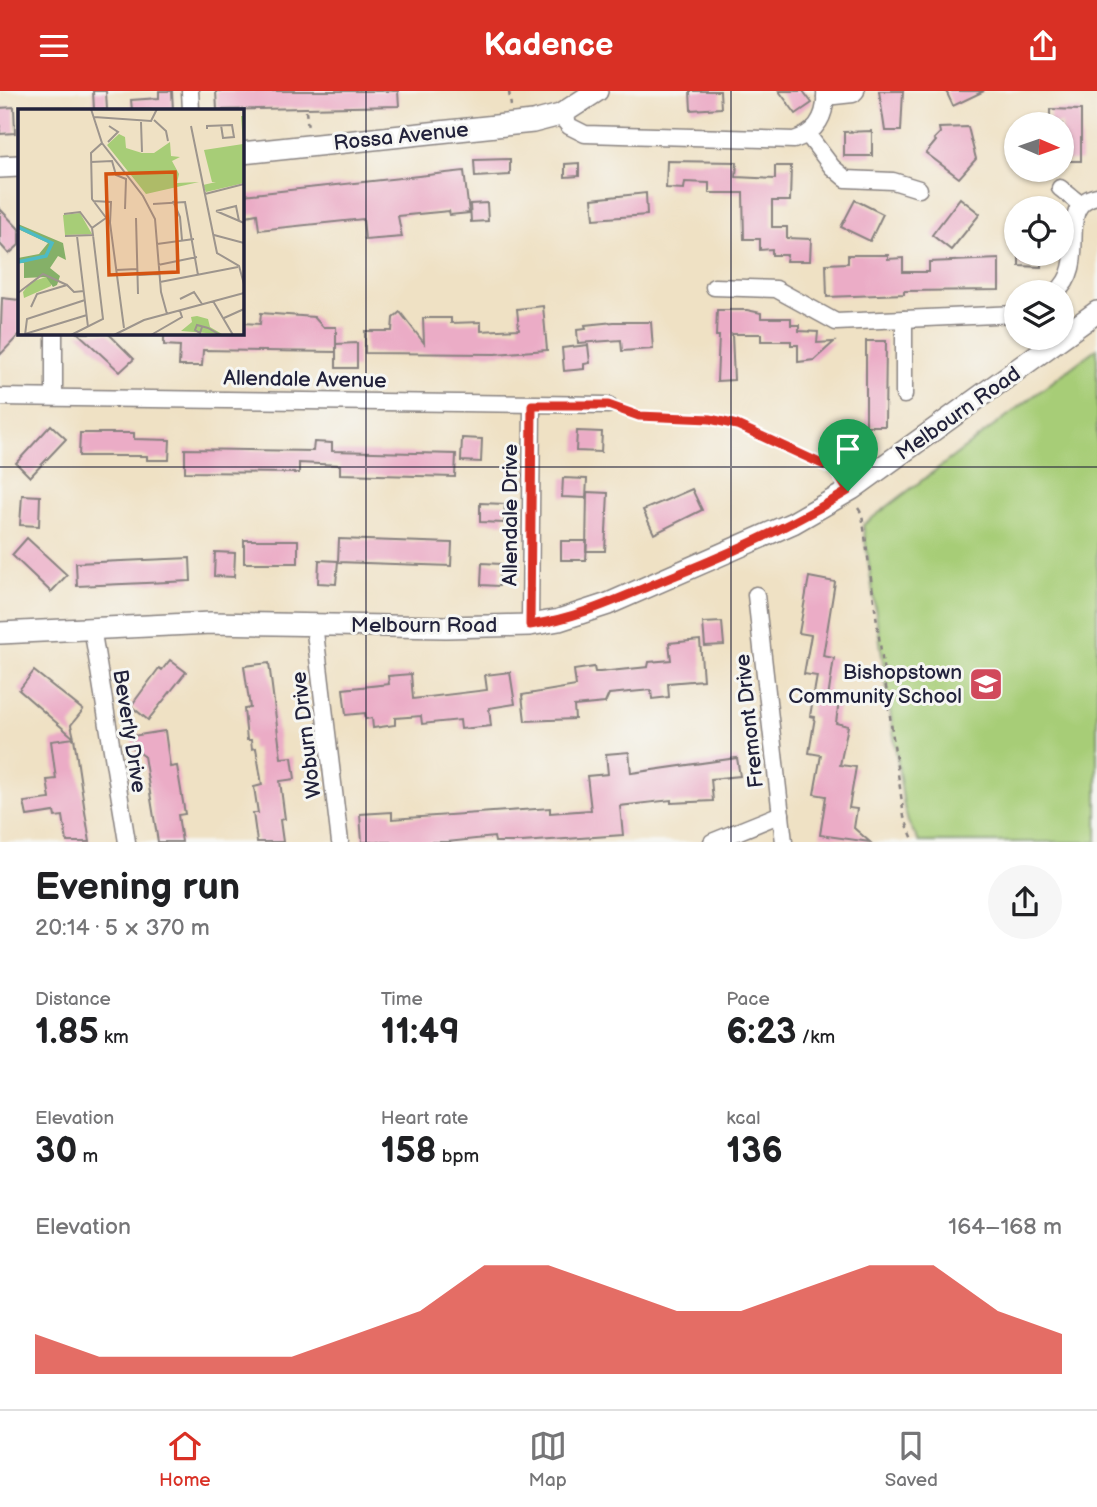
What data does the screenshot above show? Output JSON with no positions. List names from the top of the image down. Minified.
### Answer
{"streets":{"street":["Rossa Avenue","Allendale Avenue","Melbourn Road","Allendale Drive","Fremont Drive","Beverly Drive","Woburn Drive"]},"crossings":[["Allendale Avenue","Allendale Drive"],["Melbourn Road","Allendale Drive"],["Melbourn Road","Beverly Drive"],["Melbourn Road","Woburn Drive"]],"places":{"school or university":["Bishopstown Community School"]},"north":"right","page":{"header":"Kadence","heading":["Evening run","20:14 · 5 × 370 m"],"stats":[["Distance","1.85 km"],["Time","11:49"],["Pace","6:23 /km"],["Elevation","30 m"],["Heart rate","158 bpm"],["kcal","136"]],"chart":["Elevation","164–168 m"],"tabs":["Home","Map","Saved"]}}
